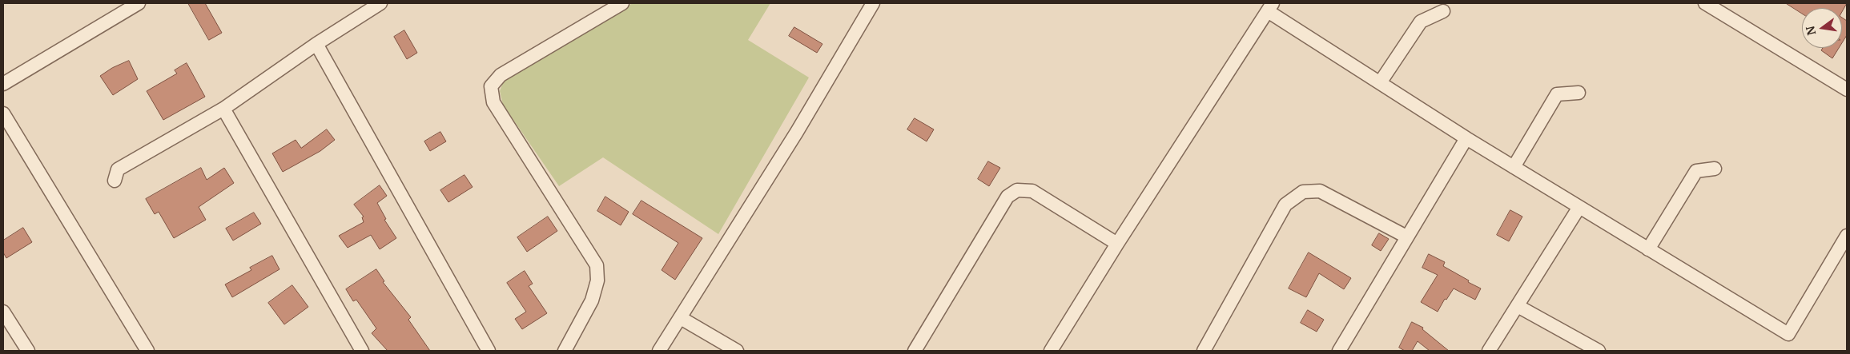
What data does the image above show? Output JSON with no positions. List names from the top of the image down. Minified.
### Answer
{"north":"left"}
